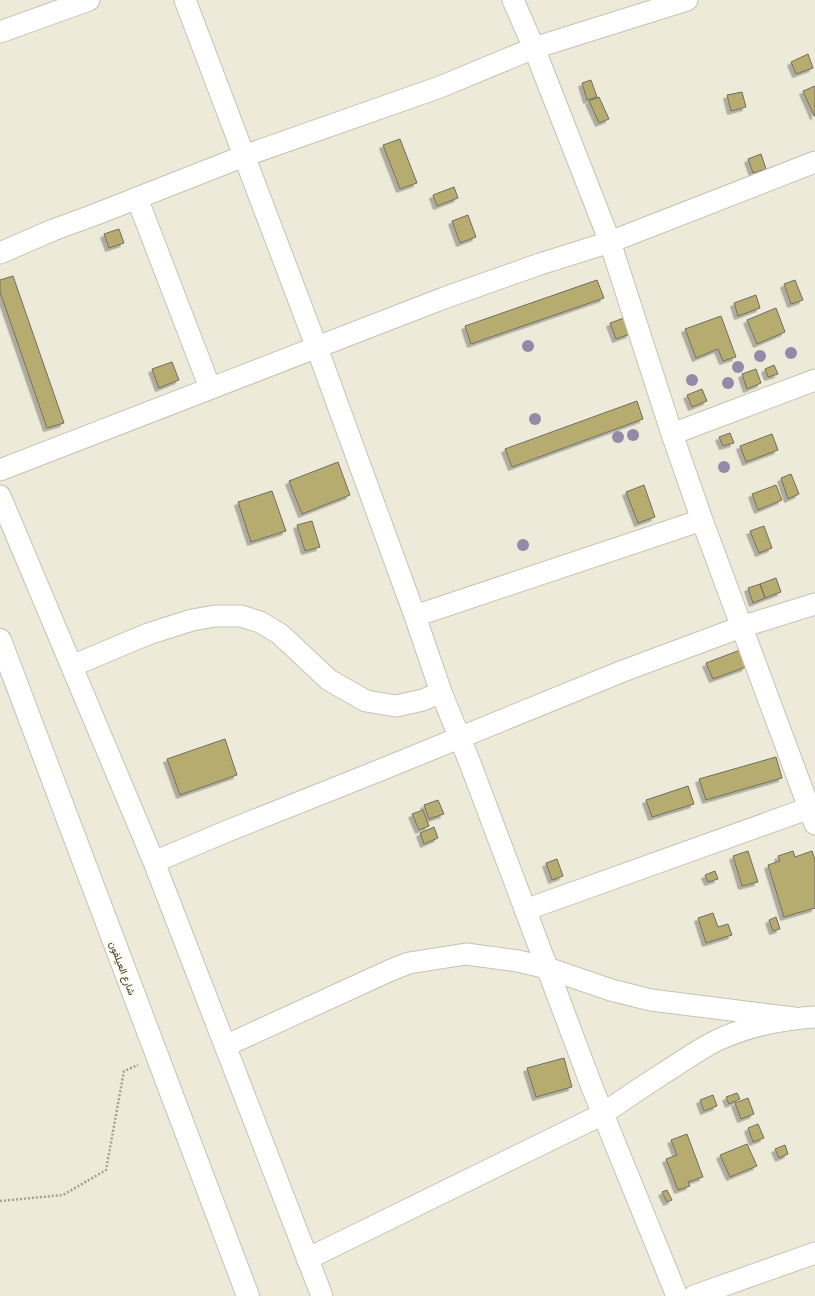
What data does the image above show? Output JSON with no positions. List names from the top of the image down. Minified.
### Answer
{"streets":{"highway":["شارع العيلفون"]}}
